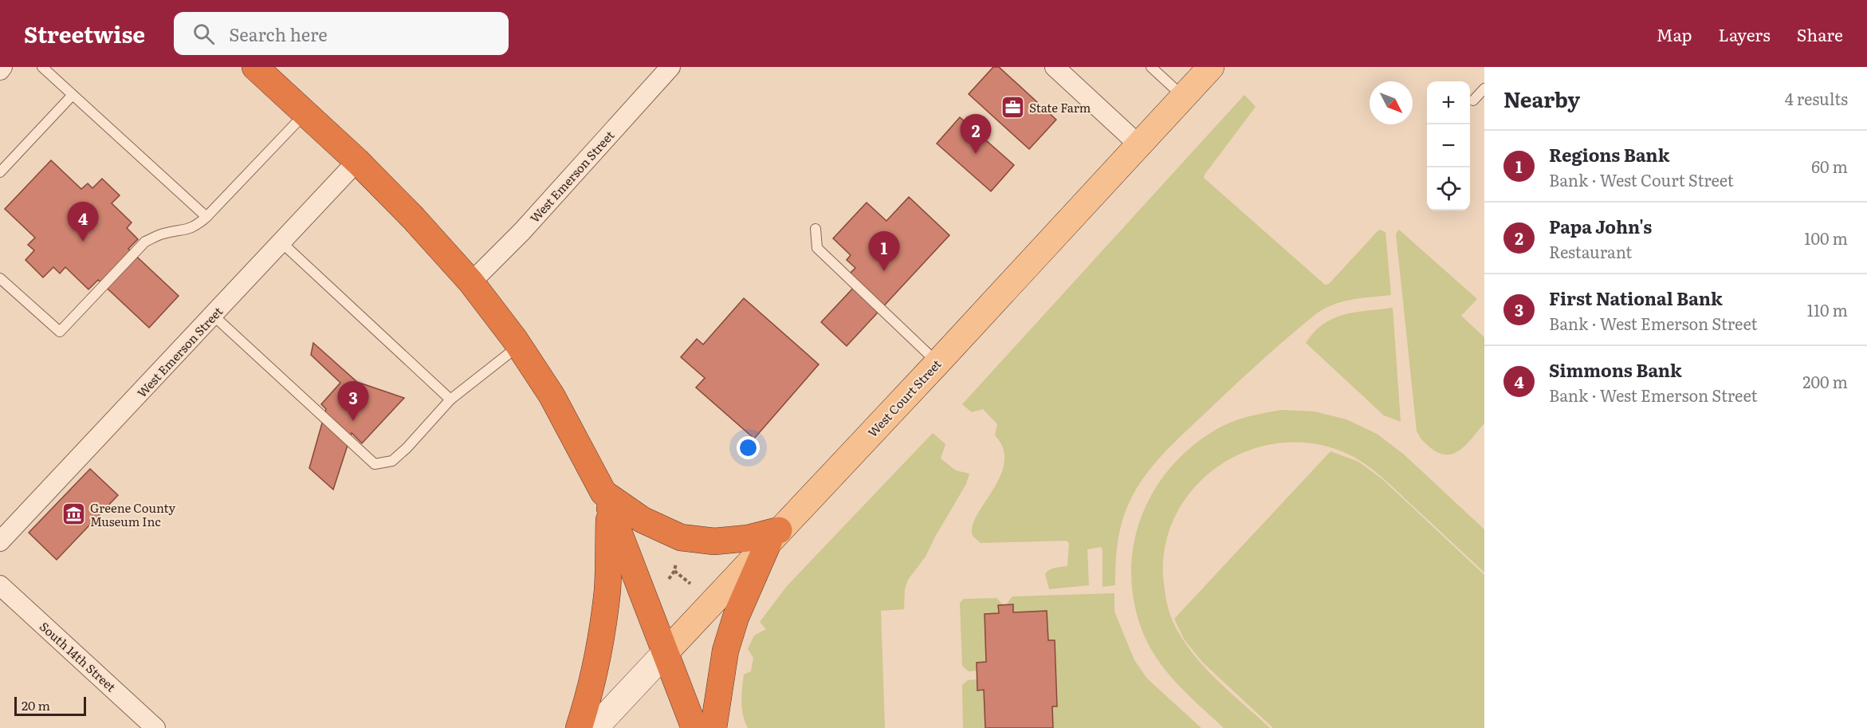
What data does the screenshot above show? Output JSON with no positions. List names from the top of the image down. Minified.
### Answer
{"streets":{"main road":["West Court Street"],"street":["West Emerson Street","South 14th Street"]},"places":{"office":["State Farm"],"museum":["Greene County Museum Inc"]},"scale_bar":"20 m","north":"bottom right","page":{"header":"Streetwise","search":"Search here","nav":["Map","Layers","Share"],"heading":["Nearby","4 results"],"map_buttons":["+","−"],"pins":["2","4","1","3"],"list":[{"mark":"1","name":"Regions Bank","note":"Bank · West Court Street","value":"60 m"},{"mark":"2","name":"Papa John's","note":"Restaurant","value":"100 m"},{"mark":"3","name":"First National Bank","note":"Bank · West Emerson Street","value":"110 m"},{"mark":"4","name":"Simmons Bank","note":"Bank · West Emerson Street","value":"200 m"}],"scale":"20 m"}}
